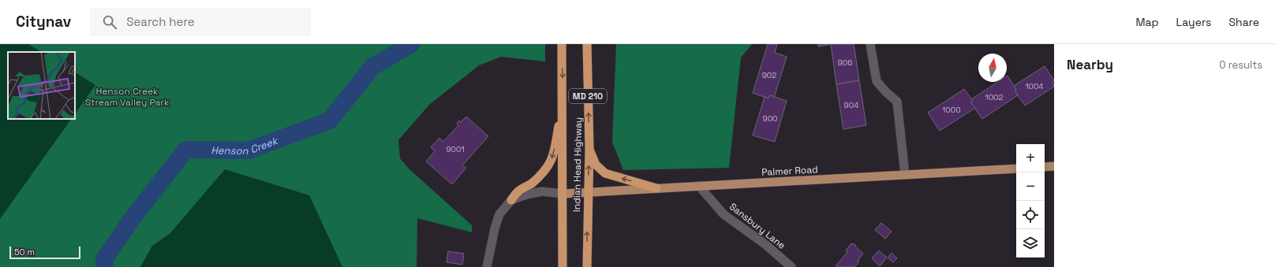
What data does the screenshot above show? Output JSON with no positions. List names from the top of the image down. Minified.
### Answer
{"streets":{"highway":["MD 210","Indian Head Highway"],"main road":["Palmer Road"],"street":["Sansbury Lane"]},"crossings":[["Indian Head Highway","Palmer Road"],["Palmer Road","Sansbury Lane"]],"water":["Henson Creek"],"parks":["Henson Creek Stream Valley Park"],"house_numbers":["906","902","1004","1002","904","1000","900","9001"],"scale_bar":"50 m","north":"top","page":{"header":"Citynav","search":"Search here","nav":["Map","Layers","Share"],"heading":["Nearby","0 results"],"map_buttons":["+","−"],"scale":"50 m"}}
